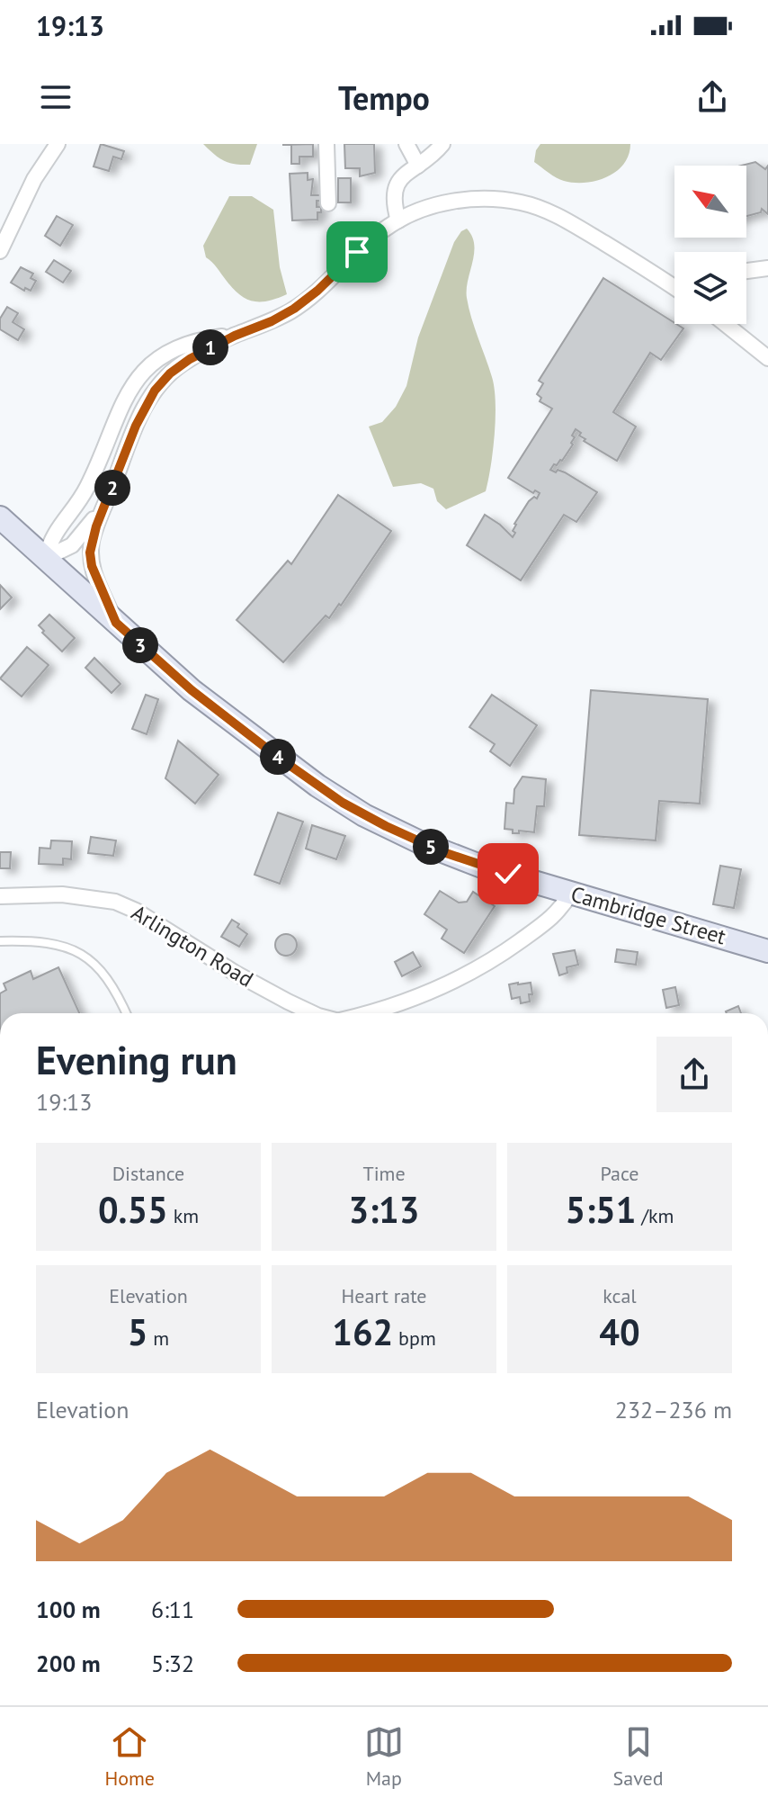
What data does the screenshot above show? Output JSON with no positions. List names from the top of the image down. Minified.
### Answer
{"streets":{"main road":["Cambridge Street"],"street":["Arlington Road"]},"crossings":[["Cambridge Street","Arlington Road"]],"north":"top left","page":{"status":"19:13","header":"Tempo","pins":["1","2","3","4","5"],"heading":["Evening run","19:13"],"stats":[["Distance","0.55 km"],["Time","3:13"],["Pace","5:51 /km"],["Elevation","5 m"],["Heart rate","162 bpm"],["kcal","40"]],"chart":["Elevation","232–236 m"],"list":[{"name":"100 m","note":"6:11"},{"name":"200 m","note":"5:32"}],"tabs":["Home","Map","Saved"]}}
